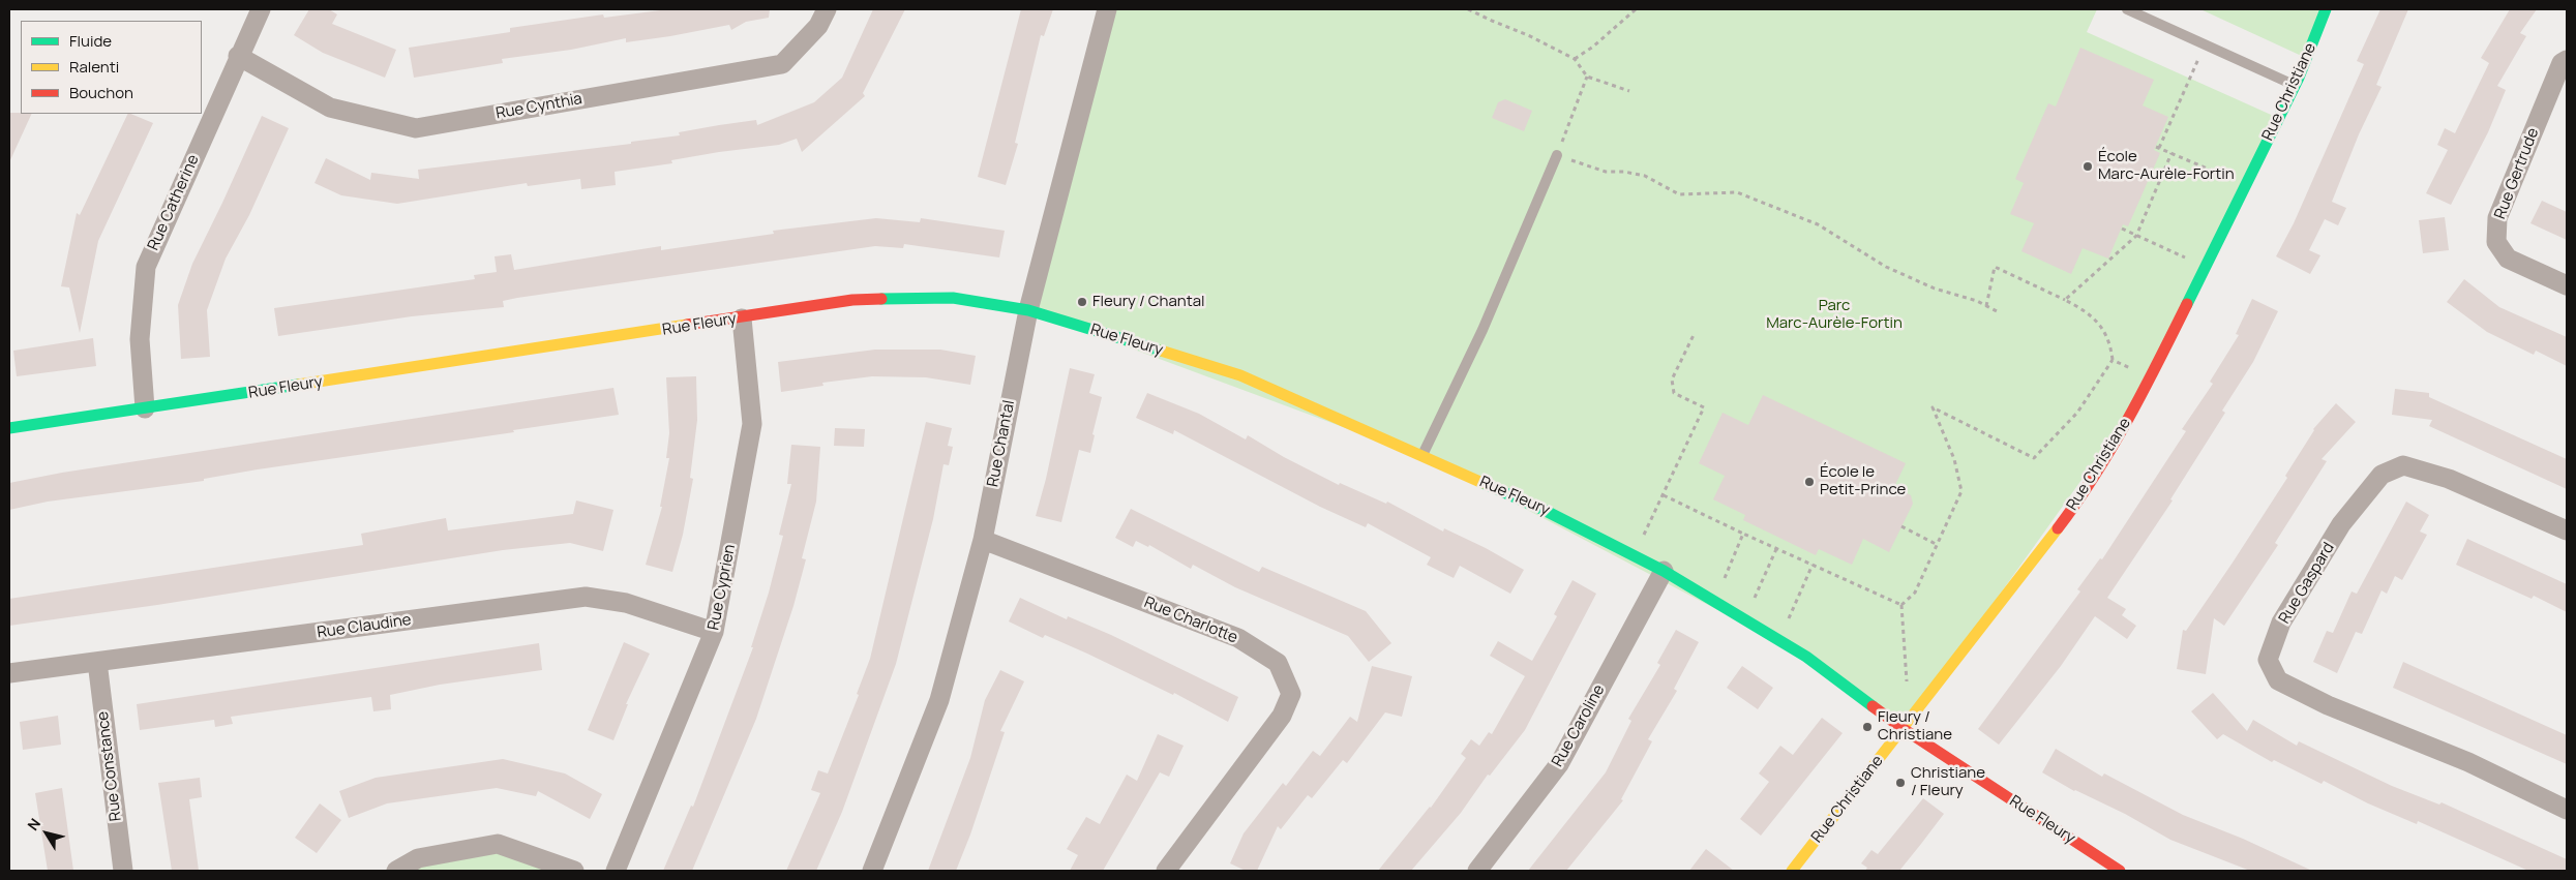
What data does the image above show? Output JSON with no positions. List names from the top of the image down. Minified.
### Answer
{"streets":{"street":["Rue Christiane","Rue Cynthia","Rue Gertrude","Rue Catherine","Rue Fleury","Rue Chantal","Rue Gaspard","Rue Cyprien","Rue Charlotte","Rue Claudine","Rue Caroline","Rue Constance"]},"crossings":[["Rue Christiane","Rue Fleury"],["Rue Cynthia","Rue Catherine"],["Rue Catherine","Rue Fleury"],["Rue Fleury","Rue Chantal"],["Rue Fleury","Rue Cyprien"],["Rue Fleury","Rue Caroline"],["Rue Chantal","Rue Charlotte"],["Rue Cyprien","Rue Claudine"],["Rue Claudine","Rue Constance"]],"parks":["Parc Marc-Aurèle-Fortin"],"places":["École Marc-Aurèle-Fortin","Fleury / Chantal","École le Petit-Prince","Fleury / Christiane","Christiane / Fleury"],"legend":["Fluide","Ralenti","Bouchon"],"north":"top left"}
